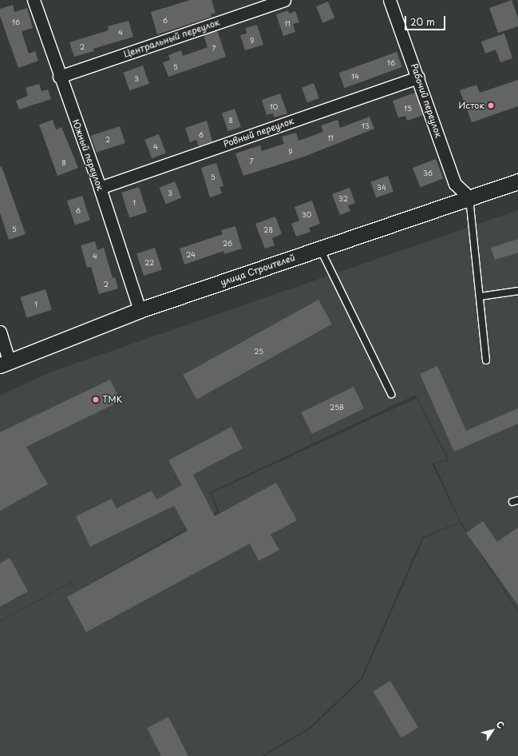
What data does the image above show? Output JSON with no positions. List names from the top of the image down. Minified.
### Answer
{"streets":{"street":["Центральный переулок","Рабочий переулок","Ровный переулок","Южный переулок","улица Строителей"]},"crossings":[["Центральный переулок","Южный переулок"],["Рабочий переулок","Ровный переулок"],["Рабочий переулок","улица Строителей"],["Ровный переулок","Южный переулок"],["Южный переулок","улица Строителей"]],"places":["Исток","ТМК"],"house_numbers":["6","16","11","4","9","2","7","16","5","14","3","10","15","8","13","6","11","2","4","9","7","8","36","5","34","3","32","1","6","30","5","28","26","24","4","22","2","1","25","25В"],"scale_bar":"20 m","north":"top right"}
